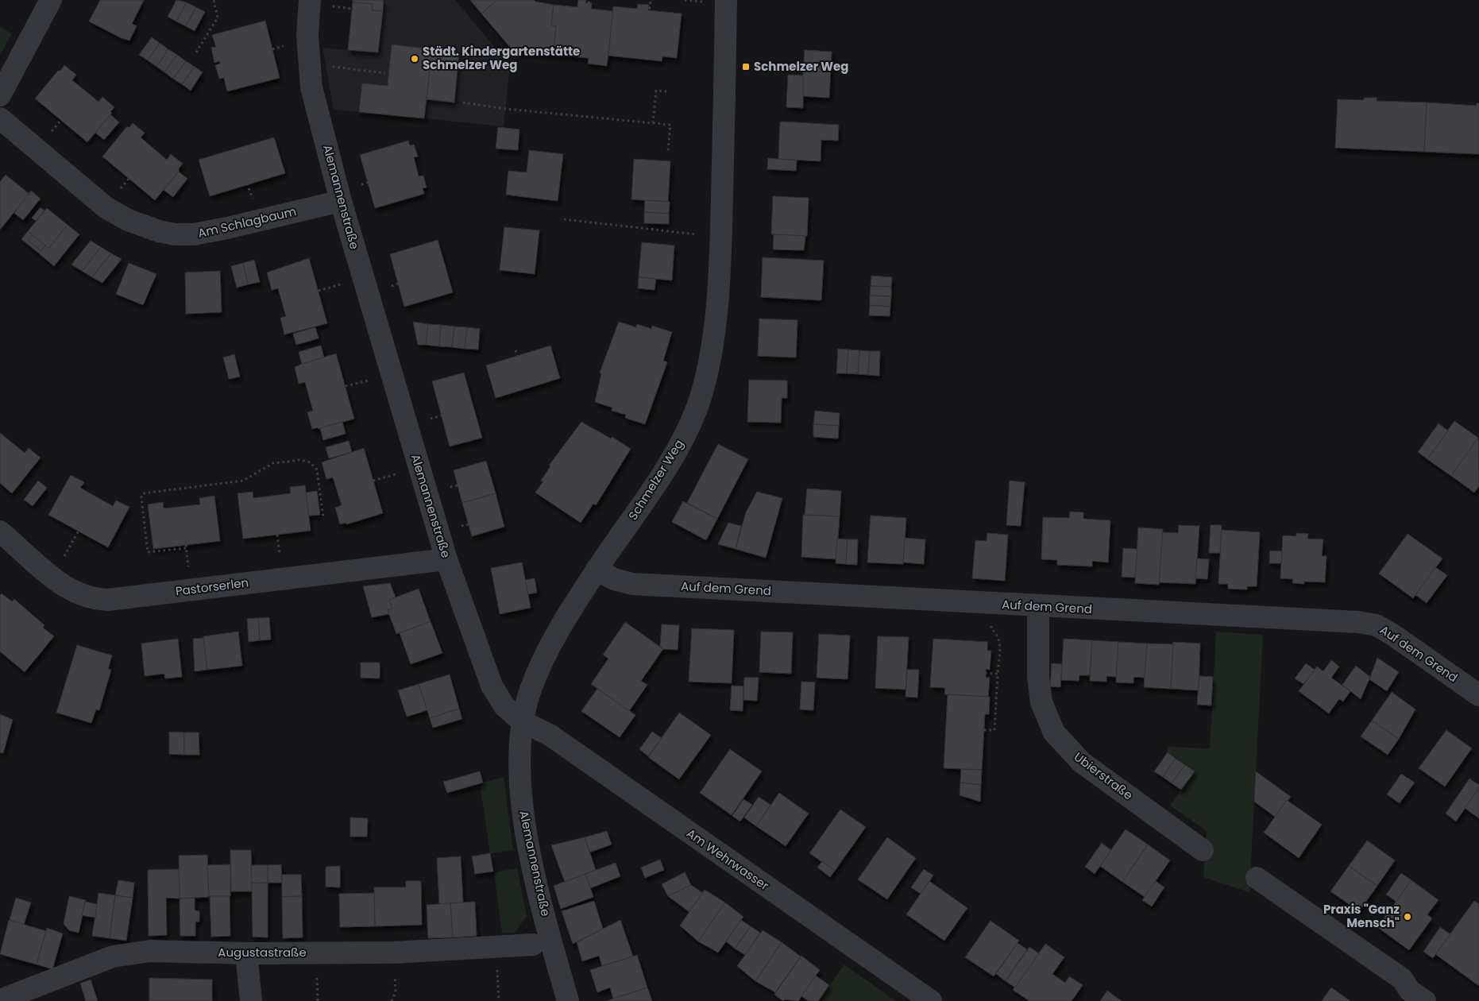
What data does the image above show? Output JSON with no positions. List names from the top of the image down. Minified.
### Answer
{"streets":{"street":["Alemannenstraße","Am Schlagbaum","Schmelzer Weg","Pastorserlen","Auf dem Grend","Ubierstraße","Am Wehrwasser","Augustastraße"]},"crossings":[["Alemannenstraße","Am Schlagbaum"],["Alemannenstraße","Schmelzer Weg"],["Alemannenstraße","Pastorserlen"],["Alemannenstraße","Am Wehrwasser"],["Schmelzer Weg","Auf dem Grend"],["Schmelzer Weg","Am Wehrwasser"],["Auf dem Grend","Ubierstraße"]],"places":{"other":["Städt. Kindergartenstätte Schmelzer Weg","Praxis \"Ganz Mensch\""],"transit":["Schmelzer Weg"]}}
